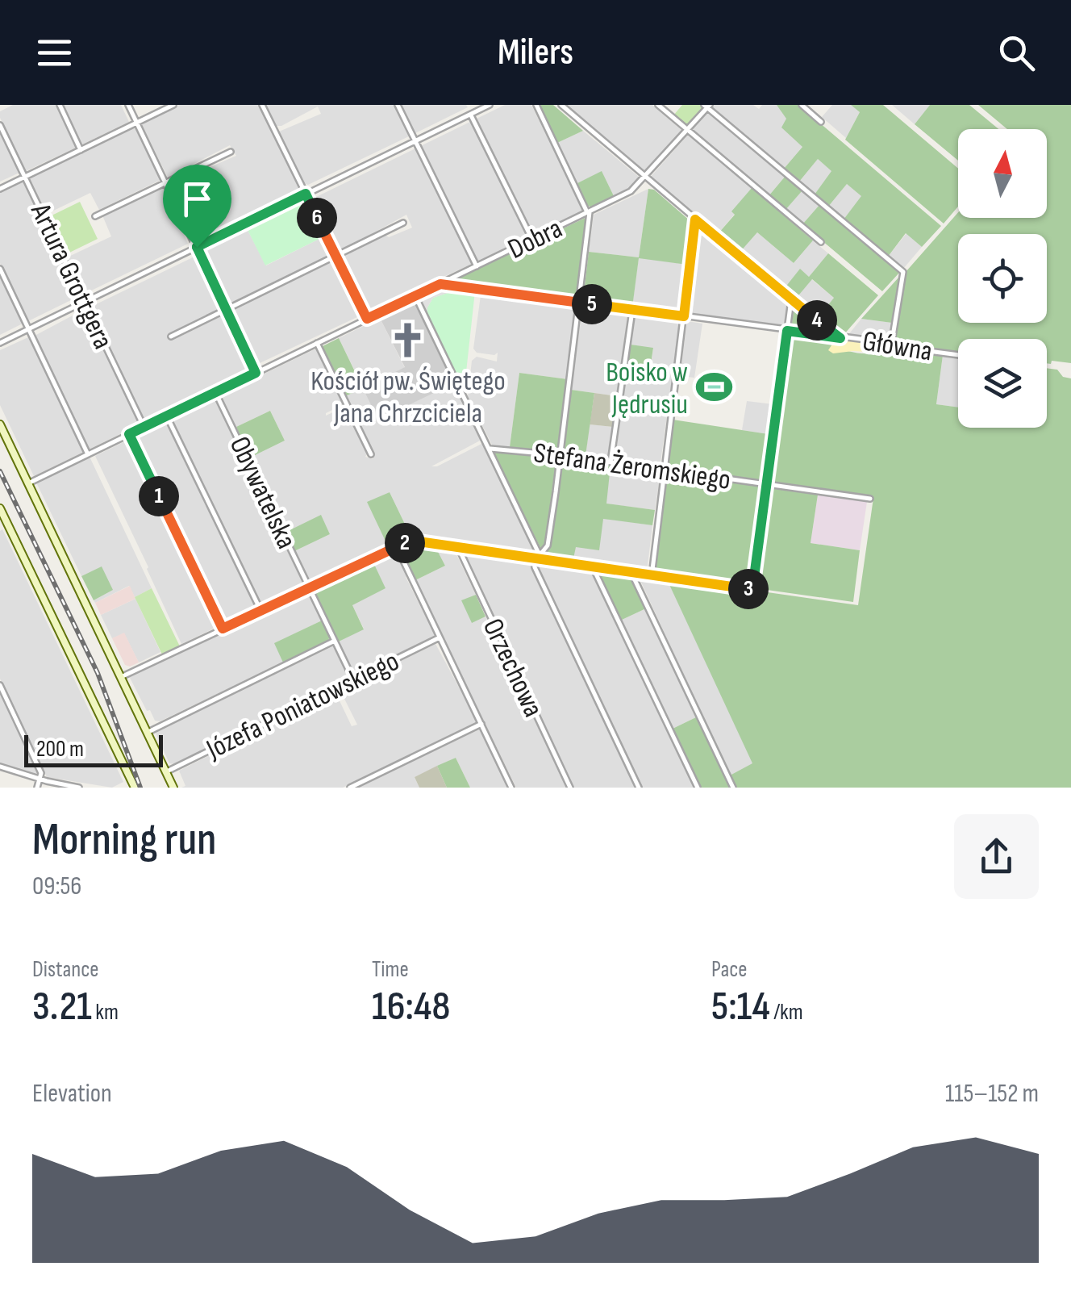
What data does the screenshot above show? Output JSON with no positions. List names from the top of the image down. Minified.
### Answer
{"streets":{"street":["Dobra","Artura Grottgera","Główna","Stefana Żeromskiego","Obywatelska","Orzechowa","Józefa Poniatowskiego"]},"crossings":[["Dobra","Artura Grottgera"],["Dobra","Główna"],["Dobra","Obywatelska"],["Obywatelska","Józefa Poniatowskiego"]],"places":{"church":["Kościół pw. Świętego Jana Chrzciciela"],"sports":["Boisko w Jędrusiu"]},"scale_bar":"200 m","north":"top","page":{"header":"Milers","pins":["6","5","4","1","2","3"],"scale":"200 m","heading":["Morning run","09:56"],"stats":[["Distance","3.21 km"],["Time","16:48"],["Pace","5:14 /km"]],"chart":["Elevation","115–152 m"]}}
